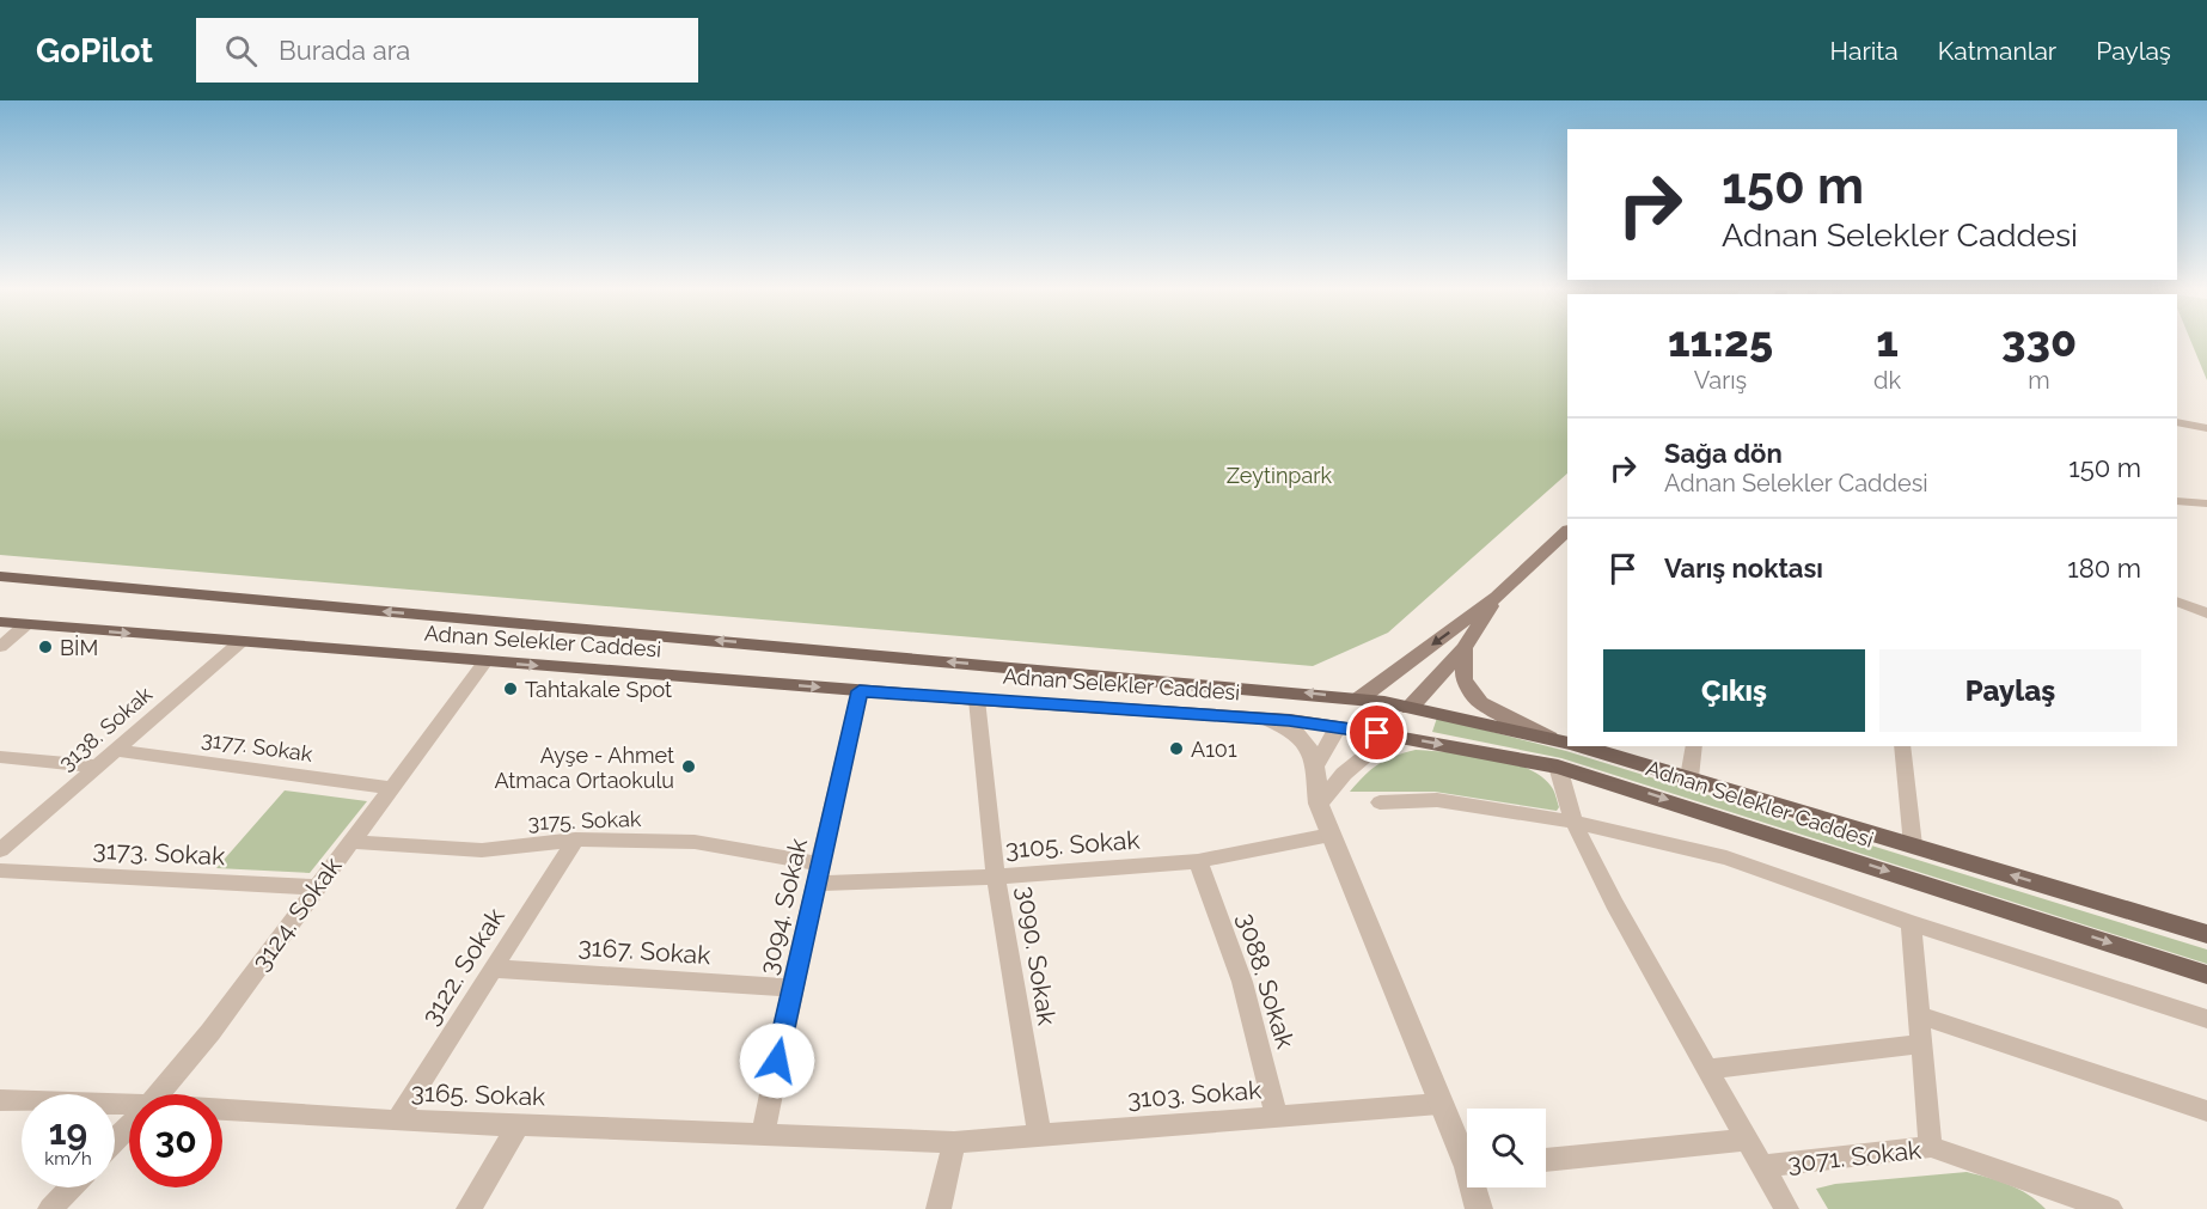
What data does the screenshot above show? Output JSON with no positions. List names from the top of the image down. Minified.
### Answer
{"streets":{"main road":["Adnan Selekler Caddesi"],"street":["3138. Sokak","3177. Sokak","3175. Sokak","3105. Sokak","3173. Sokak","3094. Sokak","3124. Sokak","3167. Sokak","3090. Sokak","3122. Sokak","3088. Sokak","3165. Sokak","3103. Sokak","3071. Sokak"]},"crossings":[["Adnan Selekler Caddesi","3138. Sokak"],["Adnan Selekler Caddesi","3094. Sokak"],["Adnan Selekler Caddesi","3124. Sokak"],["Adnan Selekler Caddesi","3090. Sokak"],["3138. Sokak","3177. Sokak"],["3177. Sokak","3124. Sokak"],["3175. Sokak","3094. Sokak"],["3175. Sokak","3124. Sokak"],["3175. Sokak","3122. Sokak"],["3105. Sokak","3094. Sokak"],["3105. Sokak","3090. Sokak"],["3105. Sokak","3088. Sokak"],["3173. Sokak","3124. Sokak"],["3094. Sokak","3167. Sokak"],["3094. Sokak","3165. Sokak"],["3167. Sokak","3122. Sokak"],["3090. Sokak","3103. Sokak"],["3122. Sokak","3165. Sokak"],["3088. Sokak","3103. Sokak"],["3165. Sokak","3103. Sokak"]],"parks":["Zeytinpark"],"places":["BİM","Tahtakale Spot","A101","Ayşe - Ahmet Atmaca Ortaokulu"],"page":{"header":"GoPilot","search":"Burada ara","nav":["Harita","Katmanlar","Paylaş"],"turn":["150 m","Adnan Selekler Caddesi"],"eta":["11:25","Varış","1","dk","330","m"],"list":[{"name":"Sağa dön","note":"Adnan Selekler Caddesi","value":"150 m"},{"name":"Varış noktası","value":"180 m"}],"buttons":["Çıkış","Paylaş"],"speed":"19 km/h","limit":"30"}}
